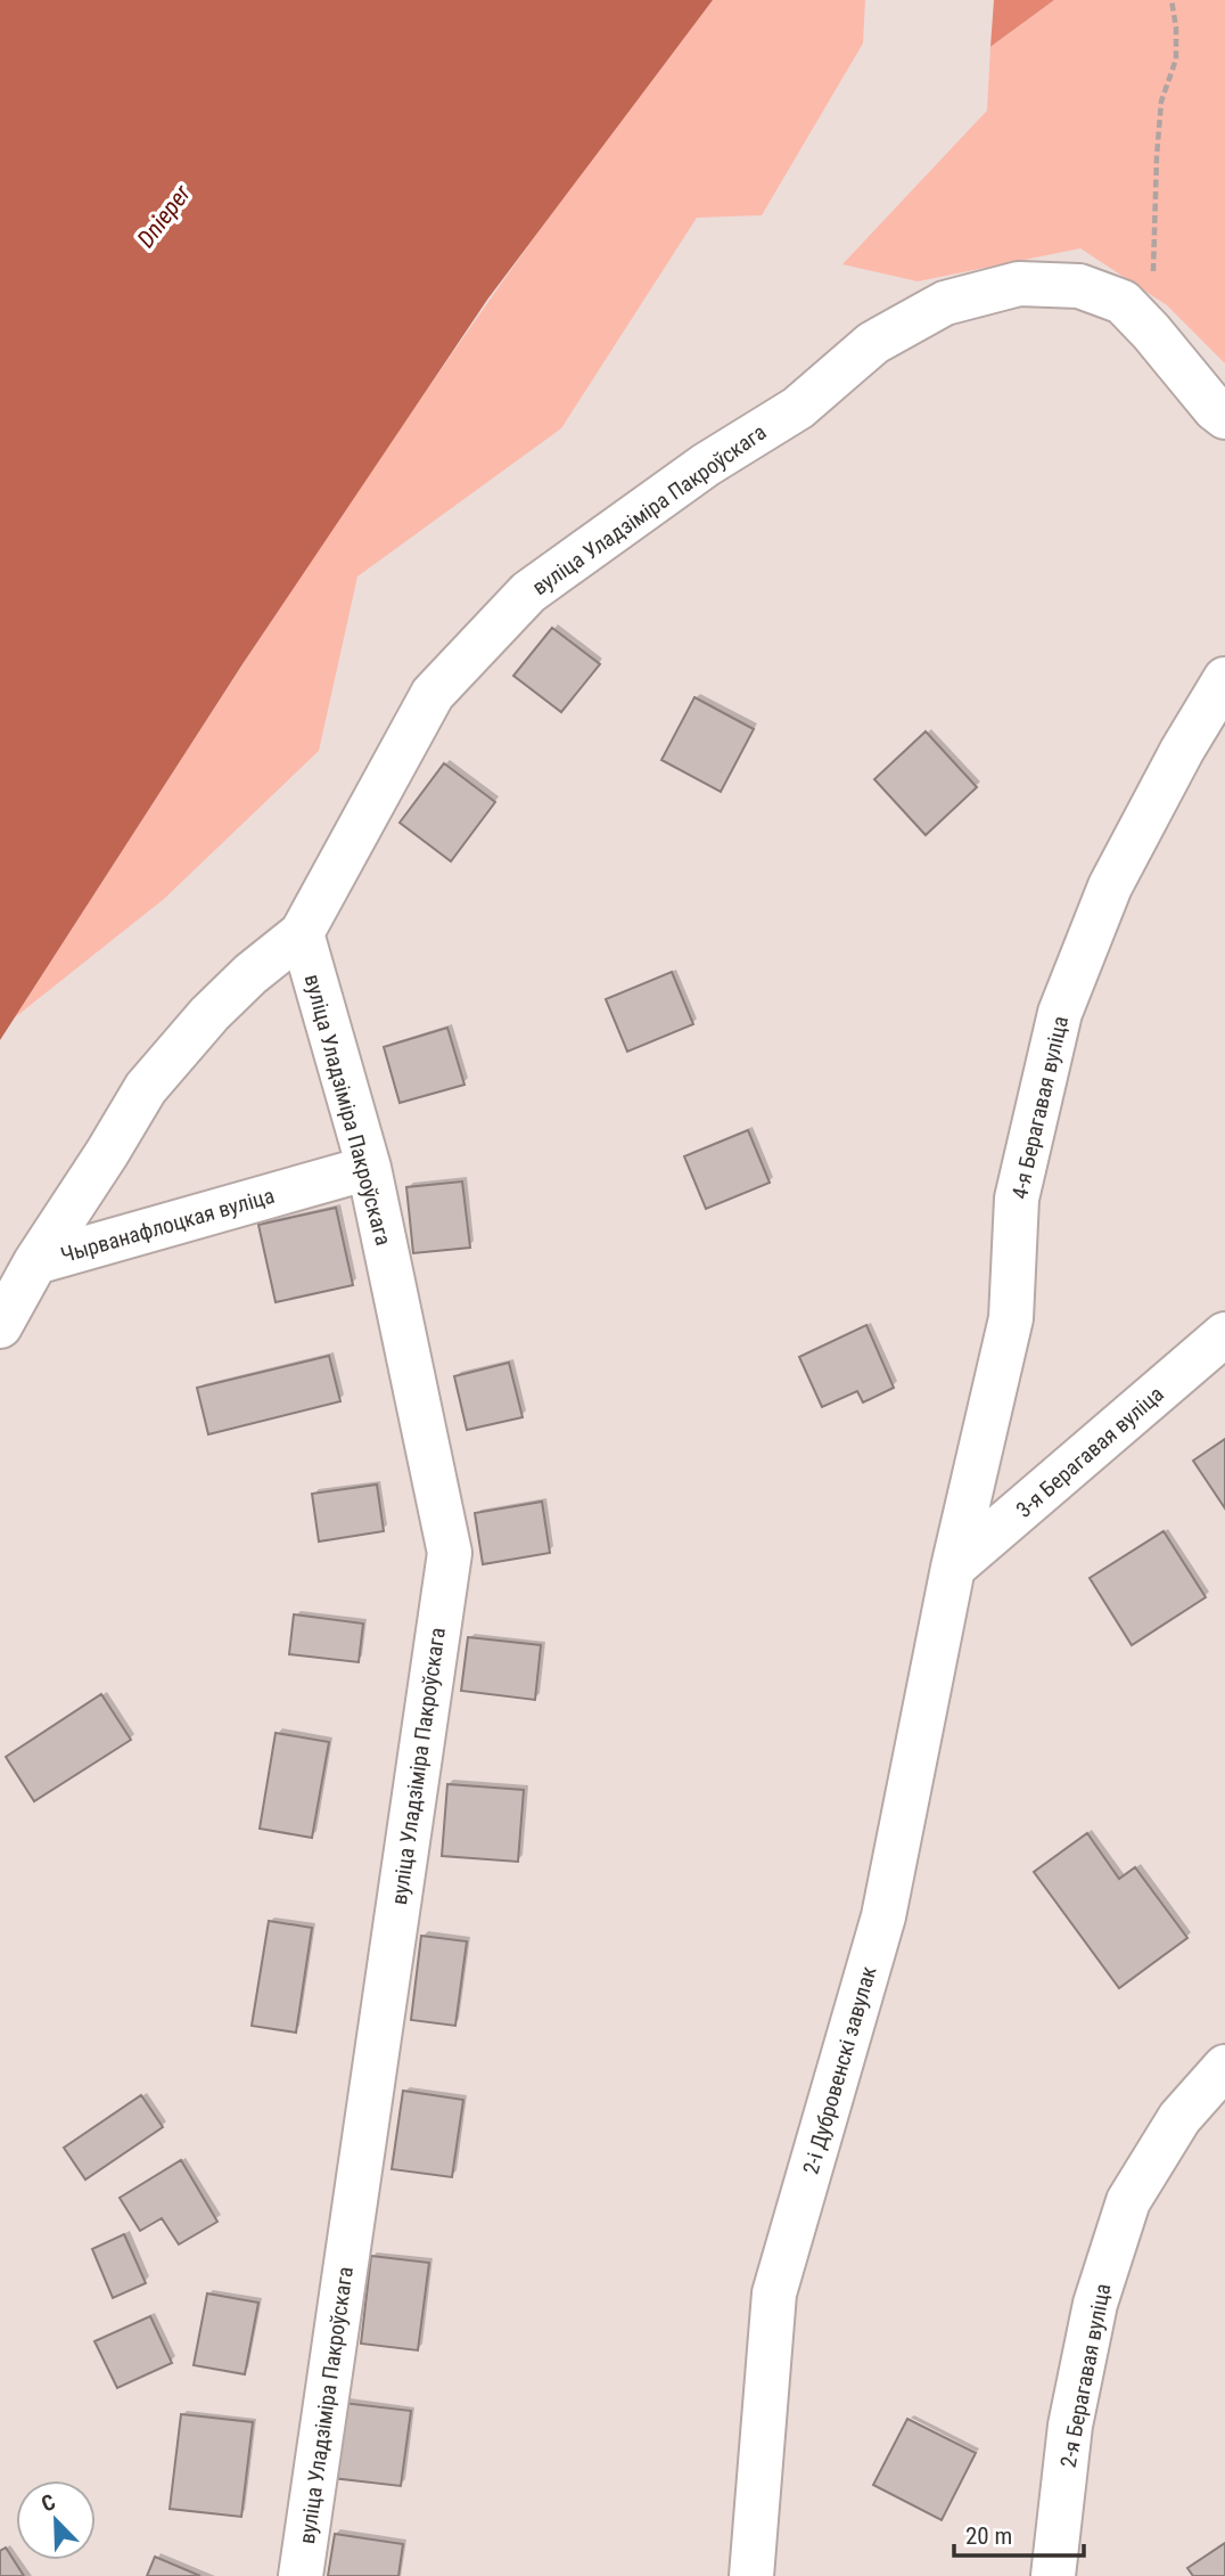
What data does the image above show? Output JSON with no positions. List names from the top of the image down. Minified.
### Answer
{"streets":{"street":["вуліца Уладзіміра Пакроўскага","4-я Берагавая вуліца","Чырванафлоцкая вуліца","3-я Берагавая вуліца","2-і Дубровенскі завулак","2-я Берагавая вуліца"]},"crossings":[["вуліца Уладзіміра Пакроўскага","Чырванафлоцкая вуліца"],["4-я Берагавая вуліца","3-я Берагавая вуліца"],["4-я Берагавая вуліца","2-і Дубровенскі завулак"],["3-я Берагавая вуліца","2-і Дубровенскі завулак"]],"water":["Dnieper"],"scale_bar":"20 m","north":"top left"}
